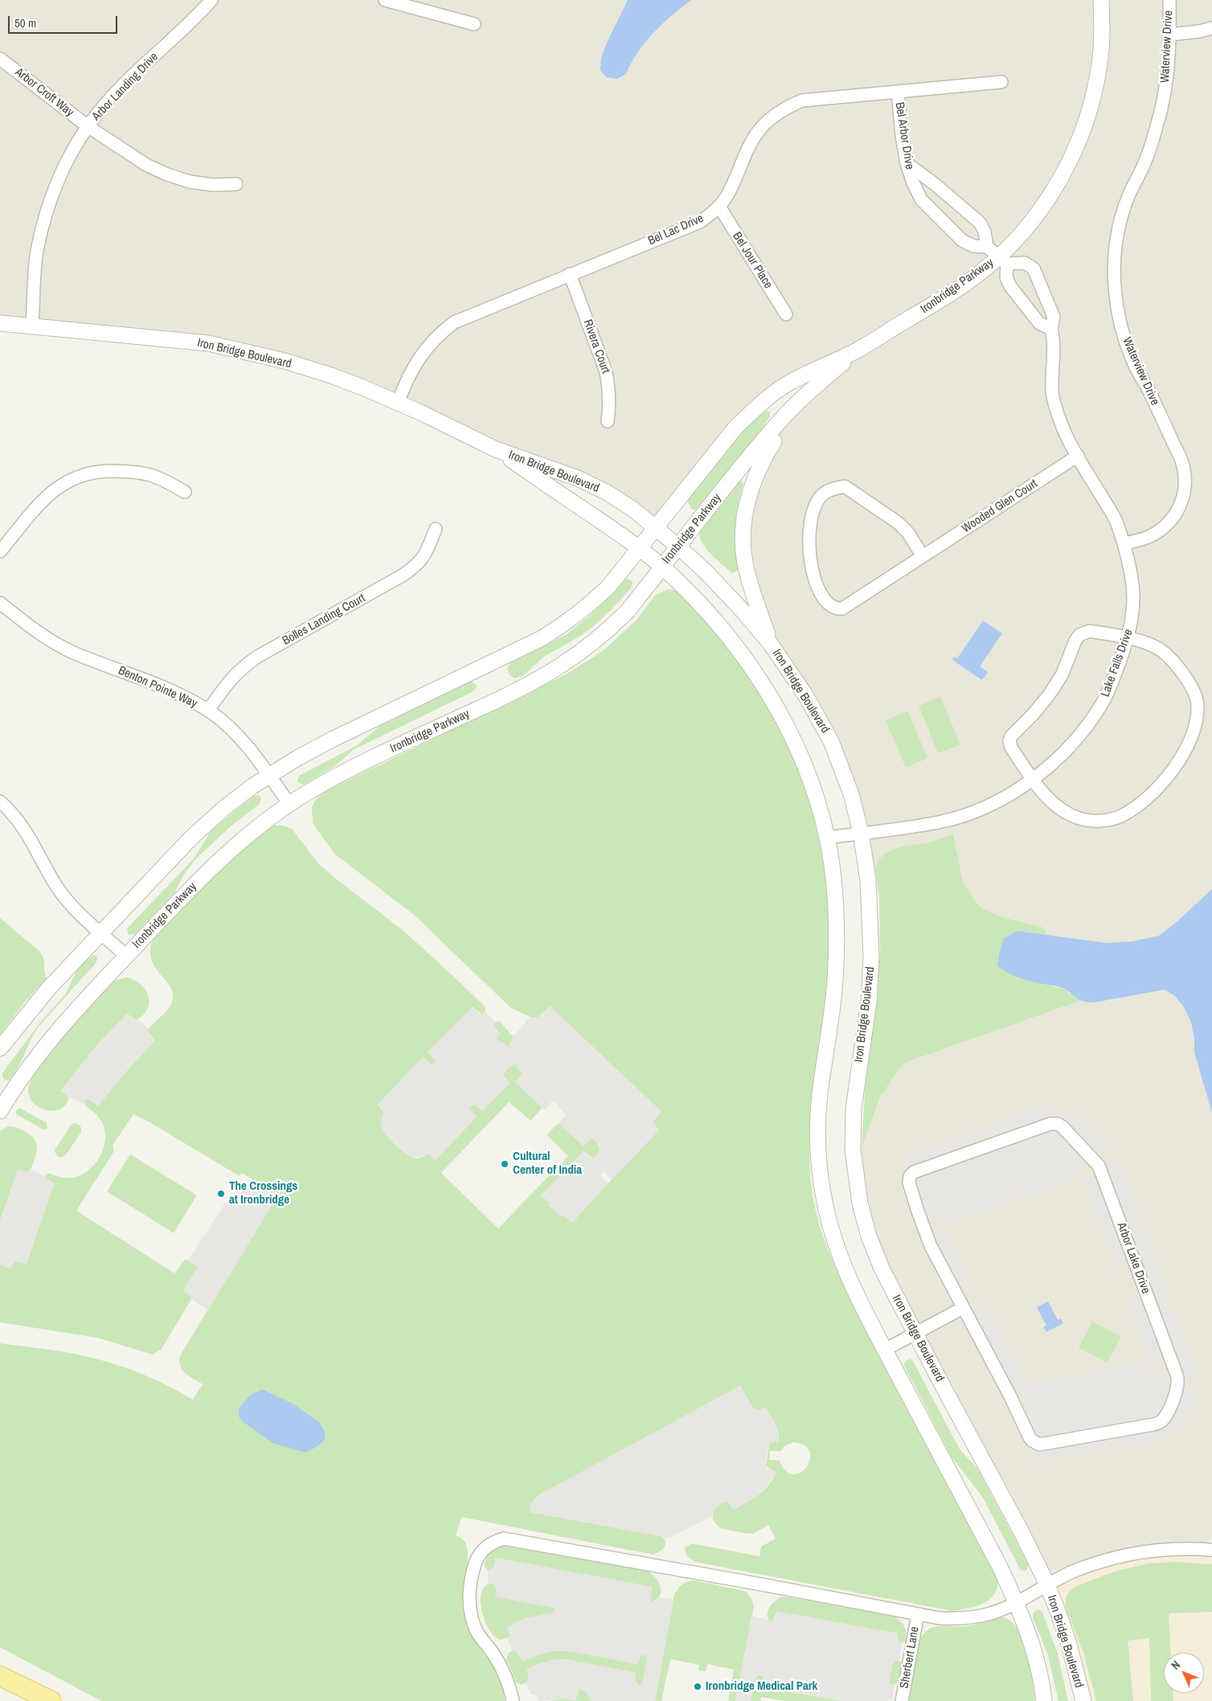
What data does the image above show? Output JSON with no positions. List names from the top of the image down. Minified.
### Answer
{"streets":{"street":["Waterview Drive","Arbor Landing Drive","Arbor Croft Way","Bel Arbor Drive","Bel Lac Drive","Bel Jour Place","Ironbridge Parkway","Rivera Court","Iron Bridge Boulevard","Wooded Glen Court","Bolles Landing Court","Lake Falls Drive","Benton Pointe Way","Arbor Lake Drive","Sherbert Lane"]},"crossings":[["Waterview Drive","Lake Falls Drive"],["Arbor Landing Drive","Arbor Croft Way"],["Arbor Landing Drive","Iron Bridge Boulevard"],["Bel Arbor Drive","Bel Lac Drive"],["Bel Lac Drive","Bel Jour Place"],["Bel Lac Drive","Rivera Court"],["Bel Lac Drive","Iron Bridge Boulevard"],["Ironbridge Parkway","Iron Bridge Boulevard"],["Ironbridge Parkway","Lake Falls Drive"],["Ironbridge Parkway","Benton Pointe Way"],["Iron Bridge Boulevard","Lake Falls Drive"],["Wooded Glen Court","Lake Falls Drive"],["Bolles Landing Court","Benton Pointe Way"]],"places":["Cultural Center of India","The Crossings at Ironbridge","Ironbridge Medical Park"],"scale_bar":"50 m","north":"top left"}
